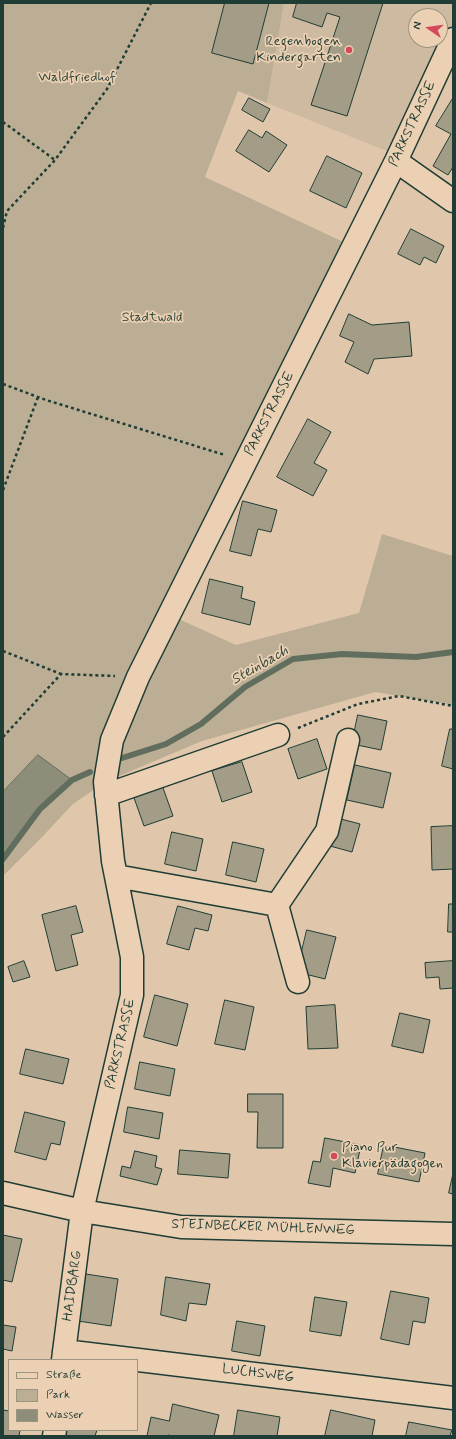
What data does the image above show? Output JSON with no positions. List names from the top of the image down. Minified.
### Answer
{"streets":{"street":["PARKSTRASSE","STEINBECKER MÜHLENWEG","HAIDBARG","LUCHSWEG"]},"crossings":[["PARKSTRASSE","STEINBECKER MÜHLENWEG"],["PARKSTRASSE","HAIDBARG"],["STEINBECKER MÜHLENWEG","HAIDBARG"],["HAIDBARG","LUCHSWEG"]],"water":["Steinbach"],"parks":["Waldfriedhof","Stadtwald"],"places":["Regenbogen Kindergarten","Piano Pur Klavierpädagogen"],"legend":["Straße","Park","Wasser"],"north":"left"}
